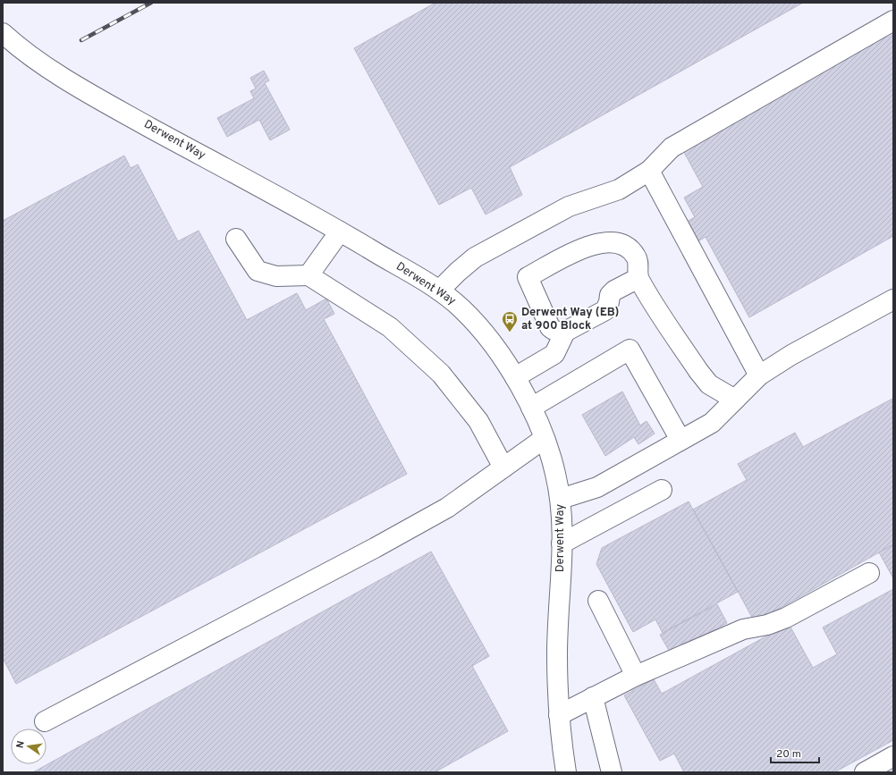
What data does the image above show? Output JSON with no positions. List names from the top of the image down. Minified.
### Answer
{"streets":{"street":["Derwent Way"]},"places":{"bus stop":["Derwent Way (EB) at 900 Block"]},"scale_bar":"20 m","north":"left"}
